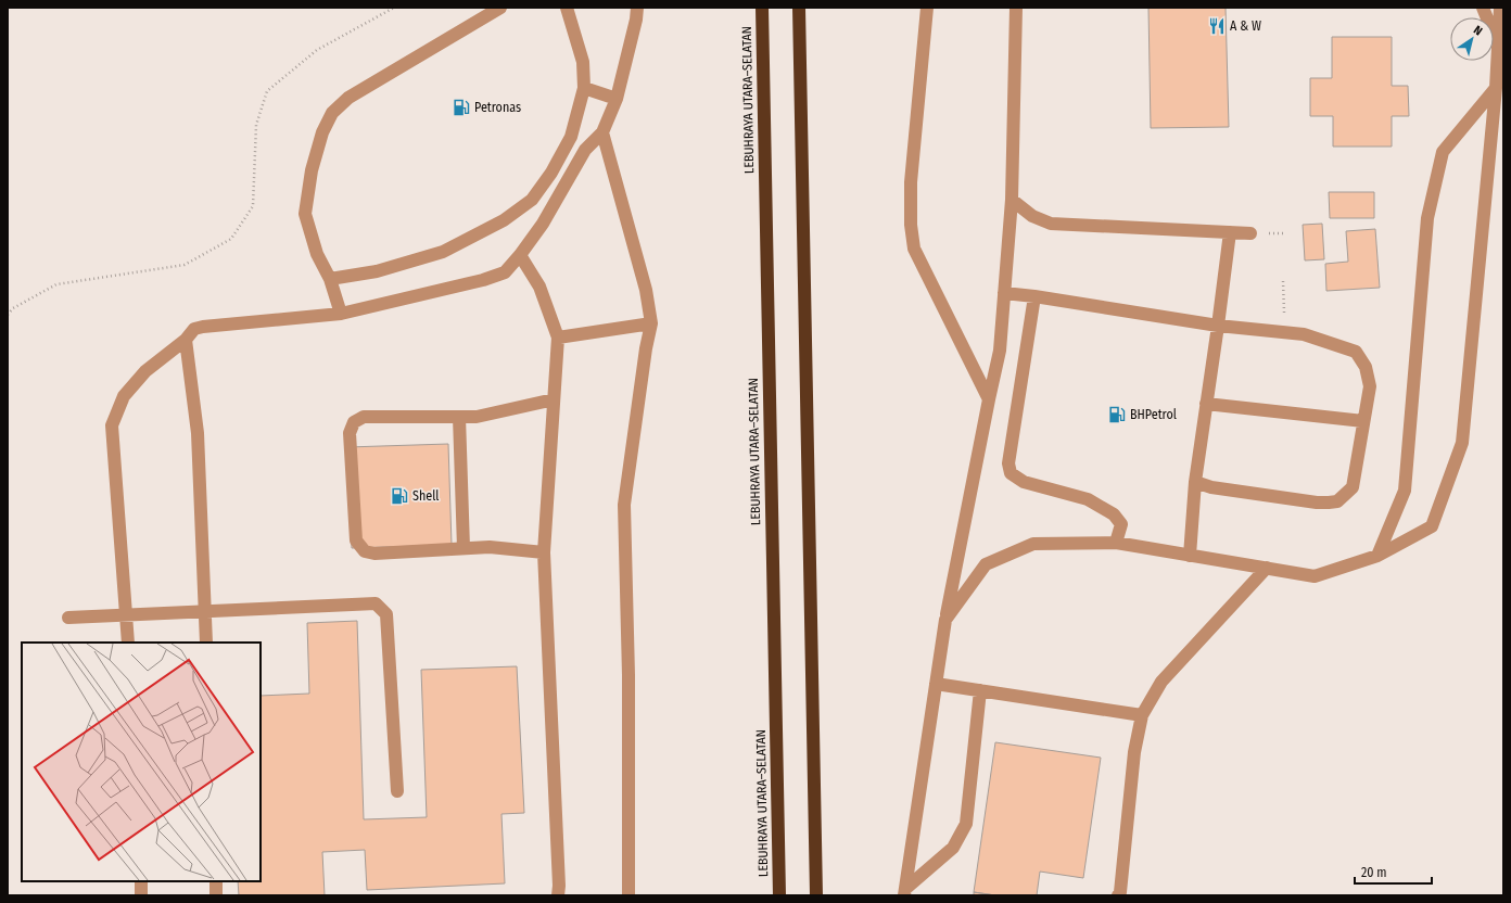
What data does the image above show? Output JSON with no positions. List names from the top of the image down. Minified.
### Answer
{"streets":{"highway":["LEBUHRAYA UTARA–SELATAN"]},"places":{"restaurant":["A & W"],"fuel station":["Petronas","BHPetrol","Shell"]},"scale_bar":"20 m","north":"top right"}
